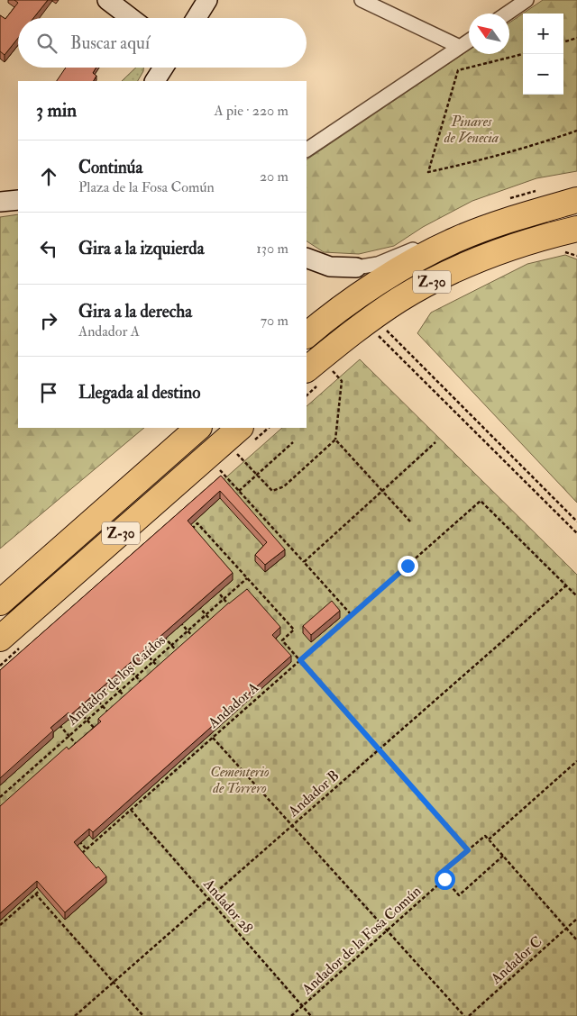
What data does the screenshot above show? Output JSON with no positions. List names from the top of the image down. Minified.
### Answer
{"streets":{"highway":["Z-30"],"path":["Andador de los Caídos","Andador A","Andador B","Andador 28","Andador de la Fosa Común","Andador C"]},"crossings":[["Andador A","Andador B"],["Andador A","Andador 28"],["Andador B","Andador 28"],["Andador 28","Andador de la Fosa Común"]],"parks":["Pinares de Venecia","Cementerio de Torrero"],"north":"top left","page":{"map_buttons":["+","−"],"search":"Buscar aquí","heading":["3 min","A pie · 220 m"],"list":[["Continúa","Plaza de la Fosa Común","20 m"],["Gira a la izquierda","130 m"],["Gira a la derecha","Andador A","70 m"],"Llegada al destino"]}}
